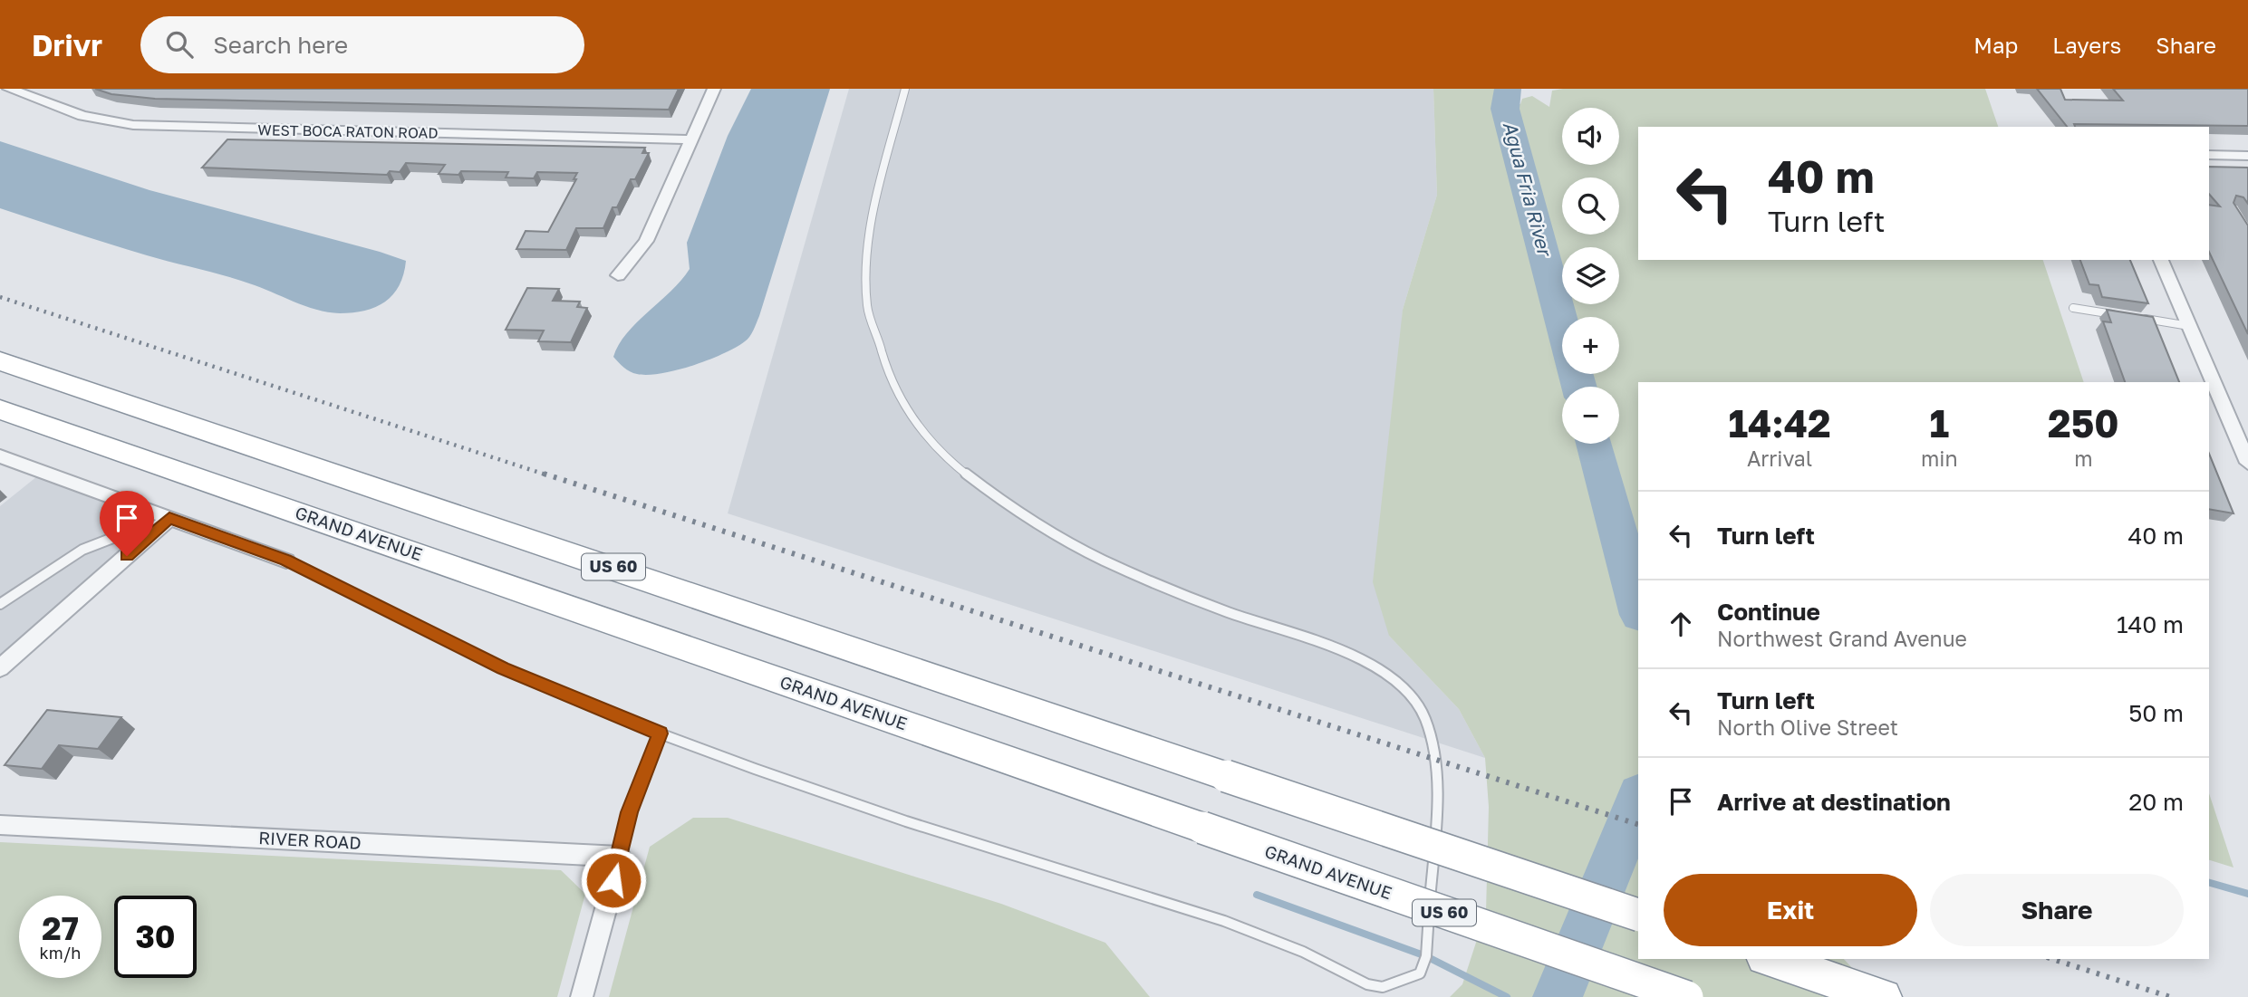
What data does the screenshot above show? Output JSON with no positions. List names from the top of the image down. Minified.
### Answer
{"streets":{"highway":["GRAND AVENUE","US 60"],"street":["WEST BOCA RATON ROAD","RIVER ROAD"]},"water":["Agua Fria River"],"page":{"header":"Drivr","search":"Search here","nav":["Map","Layers","Share"],"map_buttons":["+","−"],"turn":["40 m","Turn left"],"eta":["14:42","Arrival","1","min","250","m"],"list":[{"name":"Turn left","value":"40 m"},{"name":"Continue","note":"Northwest Grand Avenue","value":"140 m"},{"name":"Turn left","note":"North Olive Street","value":"50 m"},{"name":"Arrive at destination","value":"20 m"}],"buttons":["Exit","Share"],"speed":"27 km/h","limit":"30"}}
